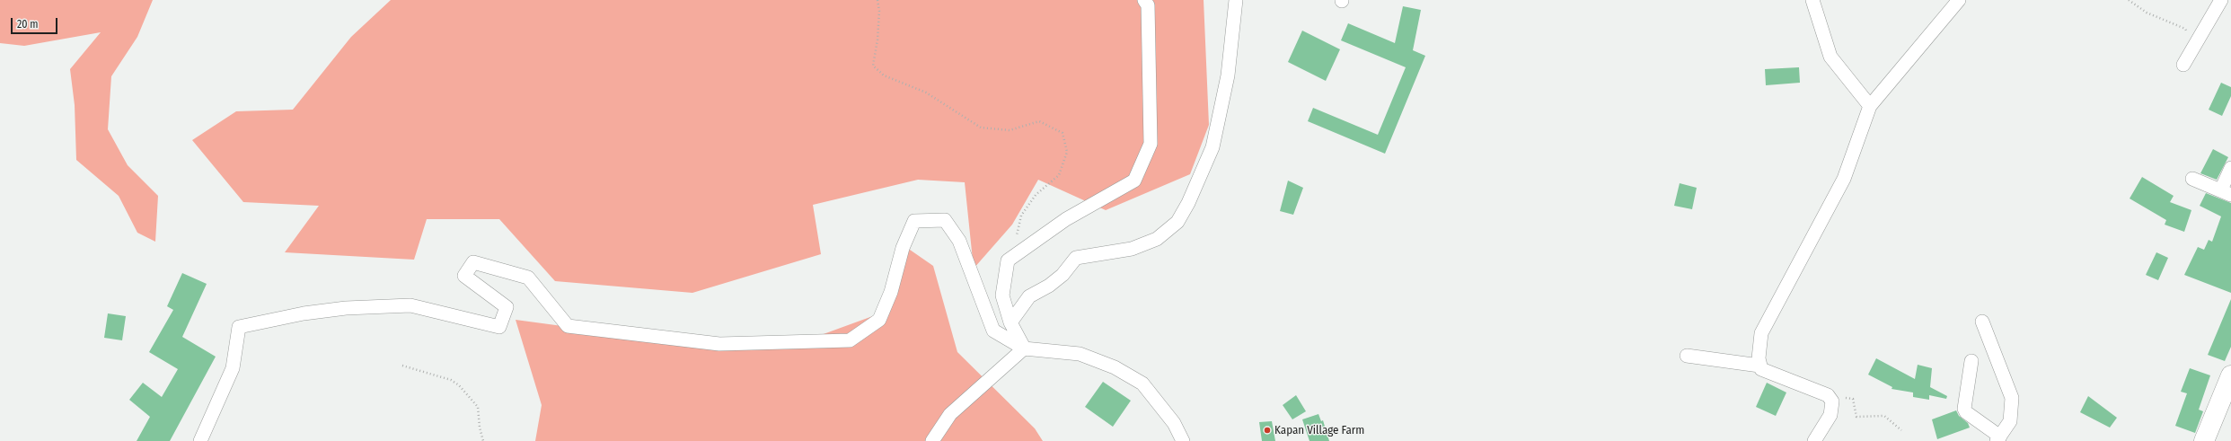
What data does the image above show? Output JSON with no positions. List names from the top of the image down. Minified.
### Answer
{"places":["Kapan Village Farm"],"scale_bar":"20 m"}
